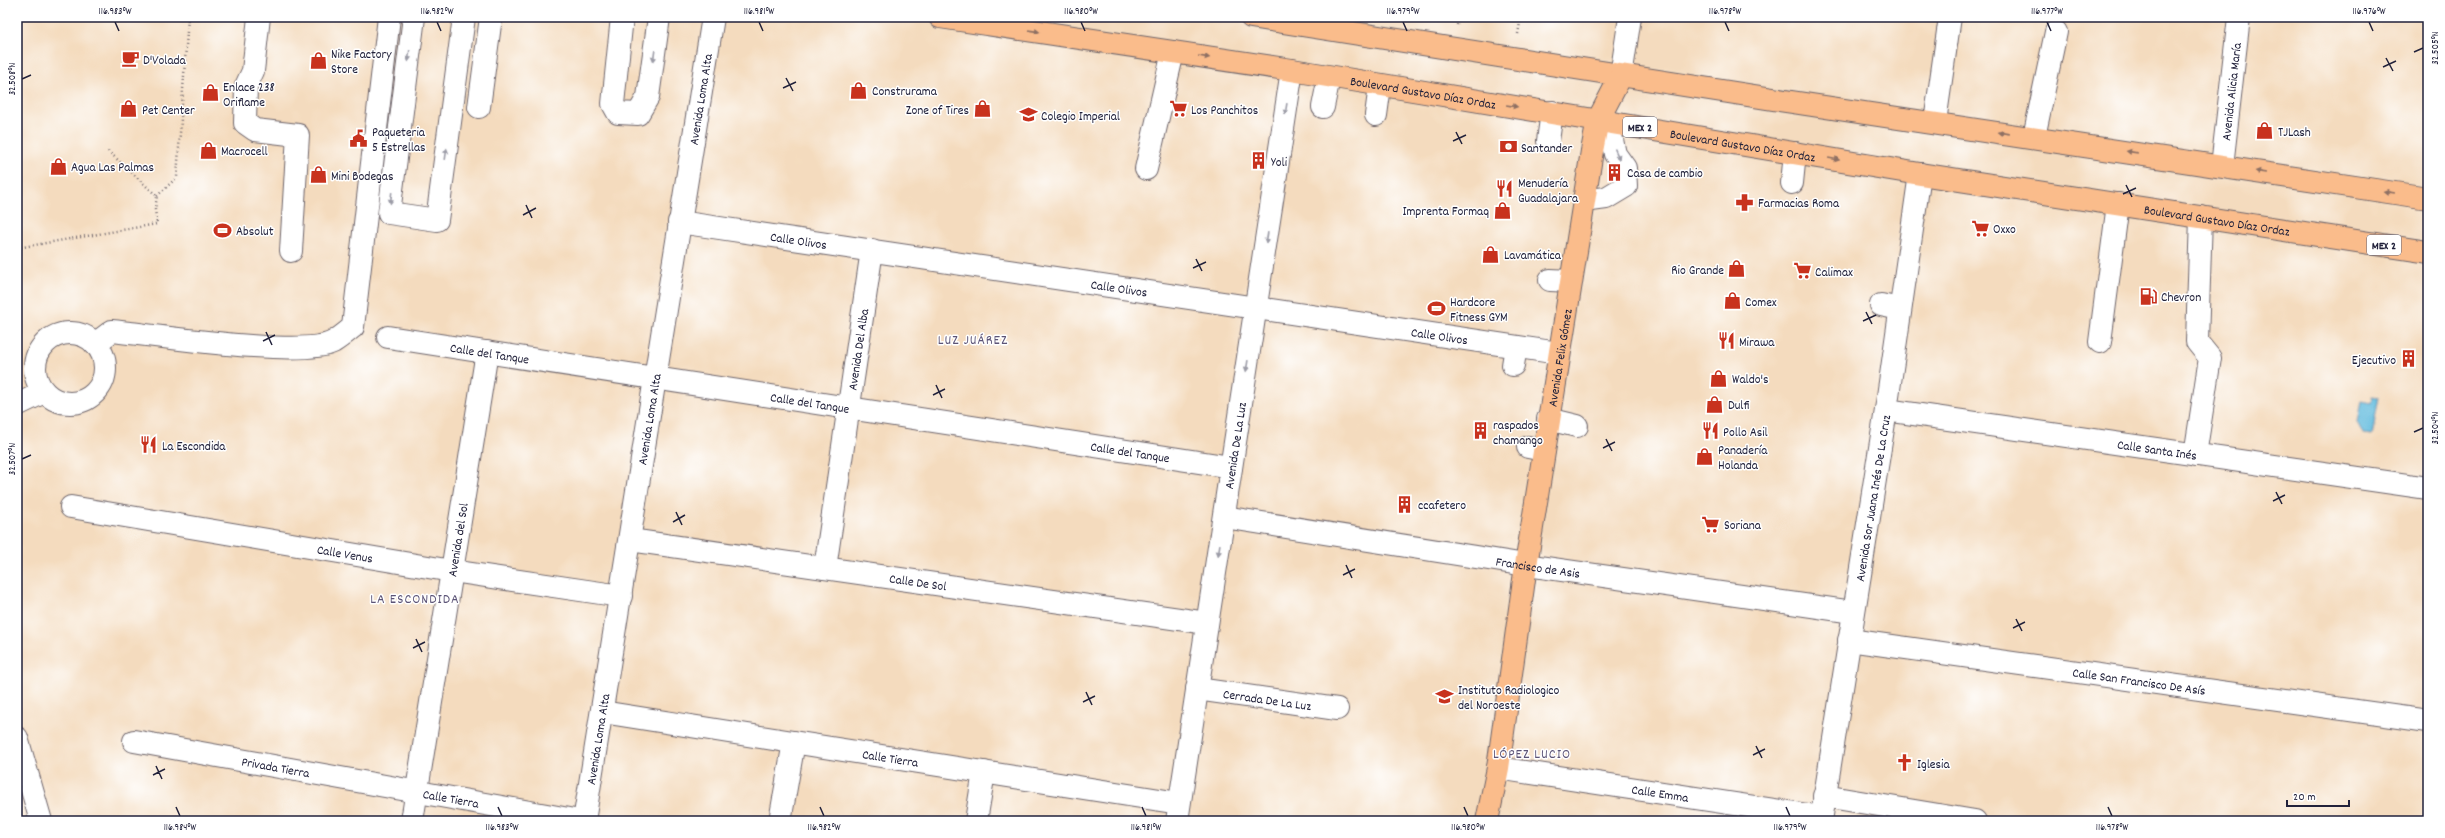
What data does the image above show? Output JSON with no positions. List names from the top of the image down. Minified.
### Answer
{"streets":{"main road":["Boulevard Gustavo Díaz Ordaz","MEX 2","Avenida Felix Gómez"],"street":["Avenida Alicia María","Avenida Loma Alta","Calle Olivos","Avenida Del Alba","Calle del Tanque","Avenida De La Luz","Calle Santa Inés","Avenida Sor Juana Inés De La Cruz","Avenida del Sol","Calle Venus","Francisco de Asis","Calle De Sol","Calle San Francisco De Asís","Cerrada De La Luz","Calle Tierra","Privada Tierra","Calle Emma"]},"crossings":[["Boulevard Gustavo Díaz Ordaz","Avenida Felix Gómez"],["Boulevard Gustavo Díaz Ordaz","Avenida De La Luz"],["Boulevard Gustavo Díaz Ordaz","Avenida Sor Juana Inés De La Cruz"],["Avenida Loma Alta","Calle Olivos"],["Avenida Loma Alta","Calle del Tanque"],["Avenida Loma Alta","Calle Venus"],["Avenida Loma Alta","Calle De Sol"],["Avenida Loma Alta","Calle Tierra"],["Calle Olivos","Avenida Del Alba"],["Calle Olivos","Avenida Felix Gómez"],["Calle Olivos","Avenida De La Luz"],["Avenida Del Alba","Calle del Tanque"],["Avenida Del Alba","Calle De Sol"],["Calle del Tanque","Avenida De La Luz"],["Calle del Tanque","Avenida del Sol"],["Avenida Felix Gómez","Francisco de Asis"],["Avenida Felix Gómez","Calle Emma"],["Avenida De La Luz","Francisco de Asis"],["Avenida De La Luz","Calle De Sol"],["Avenida De La Luz","Cerrada De La Luz"],["Avenida De La Luz","Calle Tierra"],["Calle Santa Inés","Avenida Sor Juana Inés De La Cruz"],["Avenida Sor Juana Inés De La Cruz","Francisco de Asis"],["Avenida Sor Juana Inés De La Cruz","Calle San Francisco De Asís"],["Avenida Sor Juana Inés De La Cruz","Calle Emma"],["Avenida del Sol","Calle Venus"],["Avenida del Sol","Calle Tierra"],["Avenida del Sol","Privada Tierra"],["Calle Tierra","Privada Tierra"]],"districts":["LUZ JUÁREZ","LA ESCONDIDA","LÓPEZ LUCIO"],"places":{"cafe":["D'Volada"],"shop":["Nike Factory Store","Construrama","Enlace 238 Oriflame","Pet Center","Zone of Tires","TJLash","Macrocell","Agua Las Palmas","Mini Bodegas","Imprenta Formaq","Lavamática","Rio Grande","Comex","Waldo's","Dulfi","Panadería Holanda"],"supermarket":["Los Panchitos","Oxxo","Calimax","Soriana"],"school or university":["Colegio Imperial","Instituto Radiologico del Noroeste"],"public building":["Paqueteria 5 Estrellas"],"bank":["Santander"],"building":["Yoli","Casa de cambio","Ejecutivo","raspados chamango","ccafetero"],"restaurant":["Menudería Guadalajara","Mirawa","Pollo Asil","La Escondida"],"pharmacy":["Farmacias Roma"],"sports":["Absolut","Hardcore Fitness GYM"],"fuel station":["Chevron"],"church":["Iglesia"]},"scale_bar":"20 m","coordinates":["116.983°W","116.982°W","116.981°W","116.980°W","116.979°W","116.978°W","116.977°W","116.976°W","32.505°N","32.508°N","32.504°N","32.507°N","116.984°W"]}
